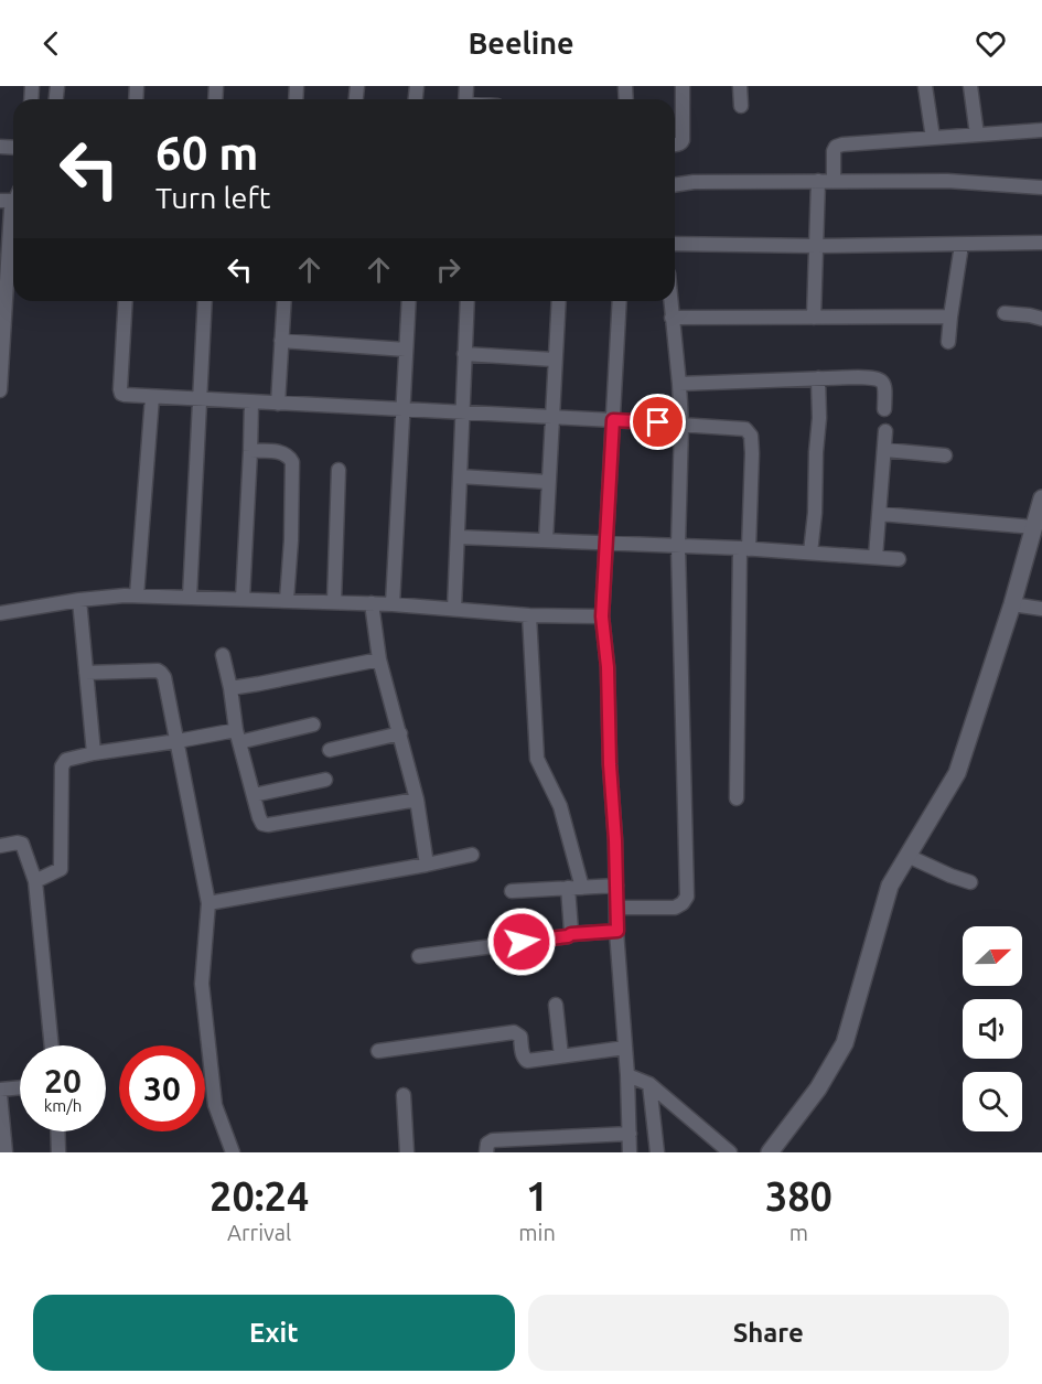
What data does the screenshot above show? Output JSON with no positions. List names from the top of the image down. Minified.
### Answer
{"north":"right","page":{"header":"Beeline","turn":["60 m","Turn left"],"speed":"20 km/h","limit":"30","eta":["20:24","Arrival","1","min","380","m"],"buttons":["Exit","Share"]}}
